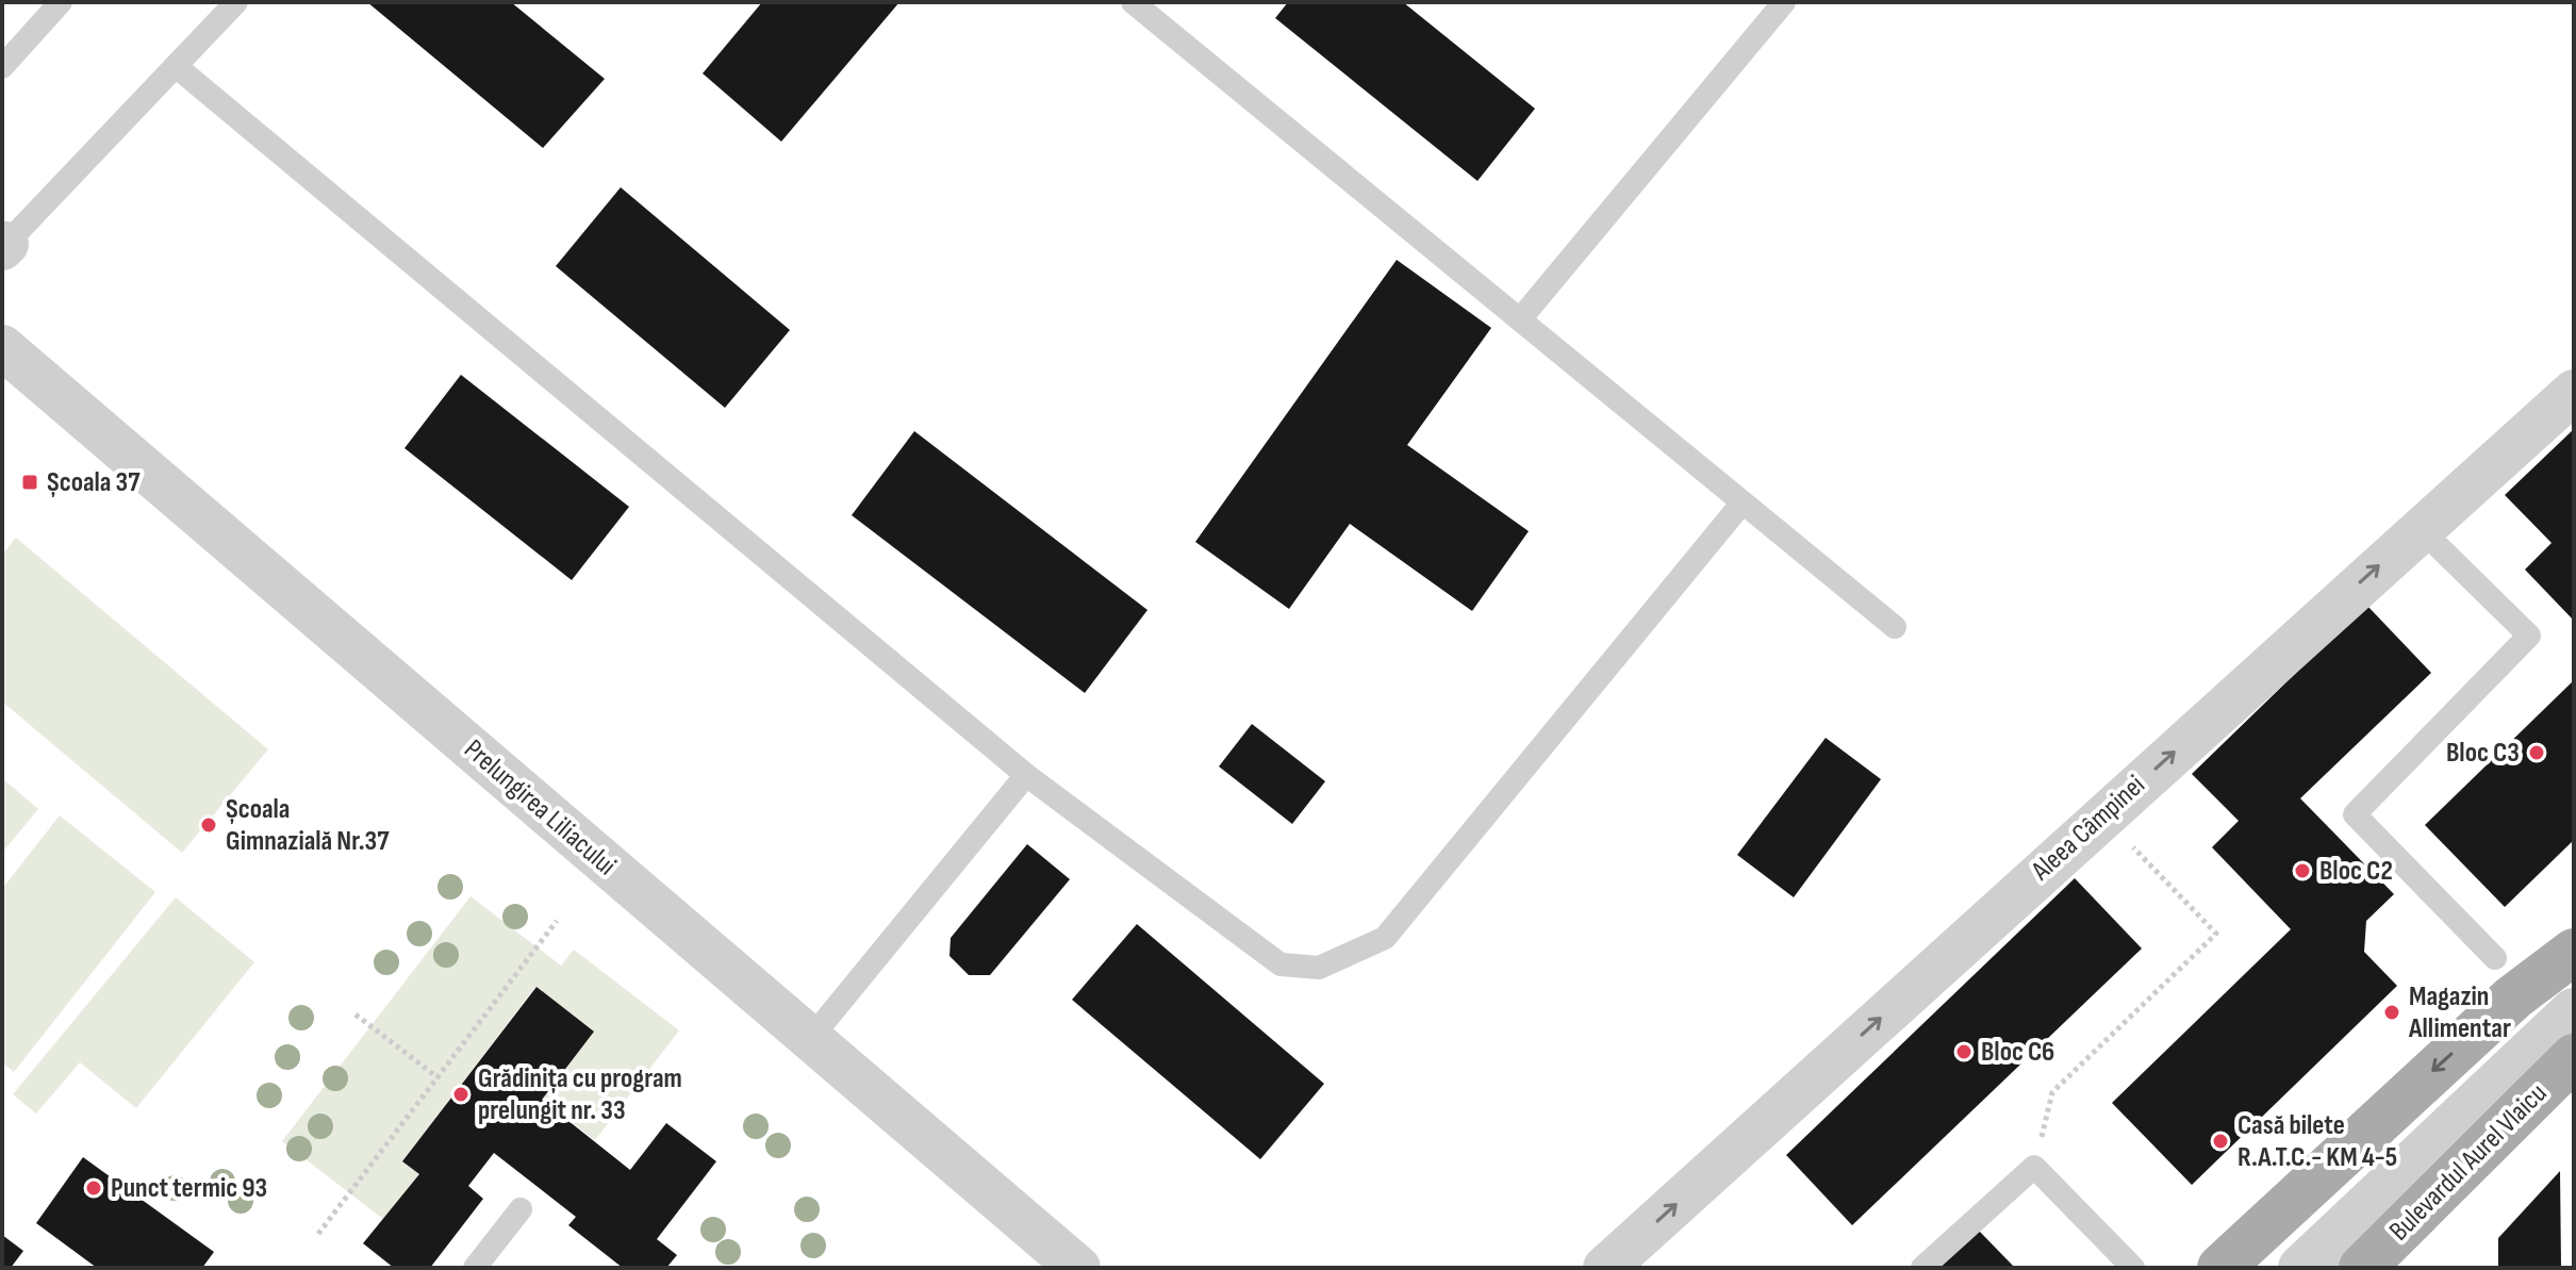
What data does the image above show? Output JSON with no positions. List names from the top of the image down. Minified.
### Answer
{"streets":{"main road":["Bulevardul Aurel Vlaicu"],"street":["Prelungirea Liliacului","Aleea Câmpinei"]},"one_way":["Aleea Câmpinei"],"places":{"transit":["Școala 37"],"other":["Bloc C3","Școala Gimnazială Nr.37","Bloc C2","Magazin Allimentar","Bloc C6","Grădinița cu program prelungit nr. 33","Casă bilete R.A.T.C.- KM 4-5","Punct termic 93"]}}
